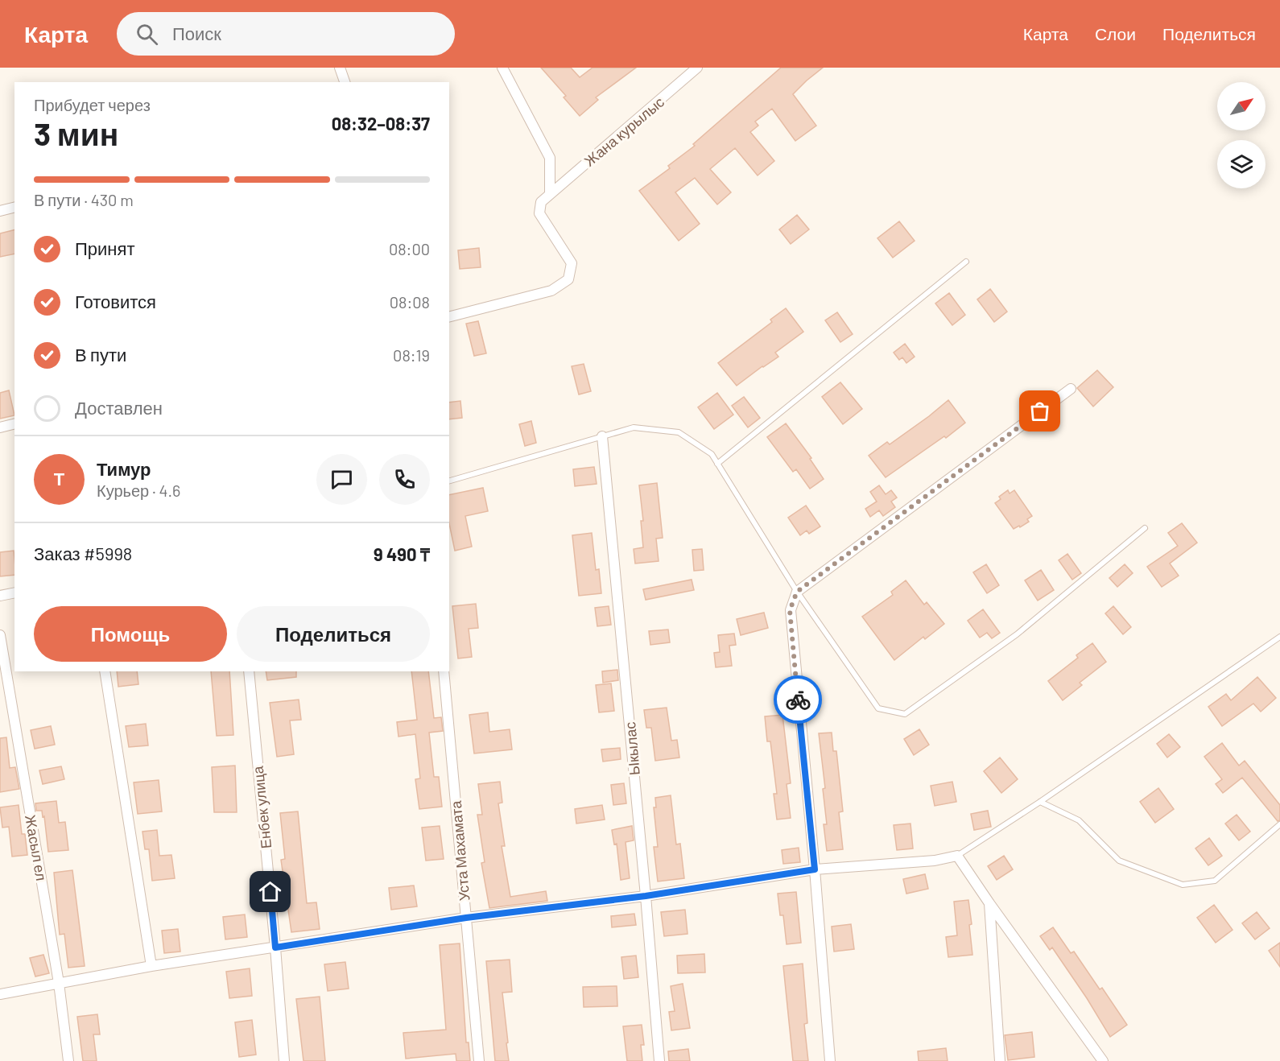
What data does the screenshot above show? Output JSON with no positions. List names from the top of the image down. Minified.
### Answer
{"streets":{"street":["Жана курылыс","Ыкылас","Енбек улица","Жасыл ел","Уста Махамата"]},"north":"top right","page":{"header":"Карта","search":"Поиск","nav":["Карта","Слои","Поделиться"],"heading":["3 мин","Прибудет через","08:32–08:37"],"panel":["Тимур","Курьер · 4.6","Заказ #5998","9 490 ₸"],"bar":"В пути · 430 m","list":[["Принят","08:00"],["Готовится","08:08"],["В пути","08:19"],"Доставлен"],"round":"Т","buttons":["Помощь","Поделиться"]}}
